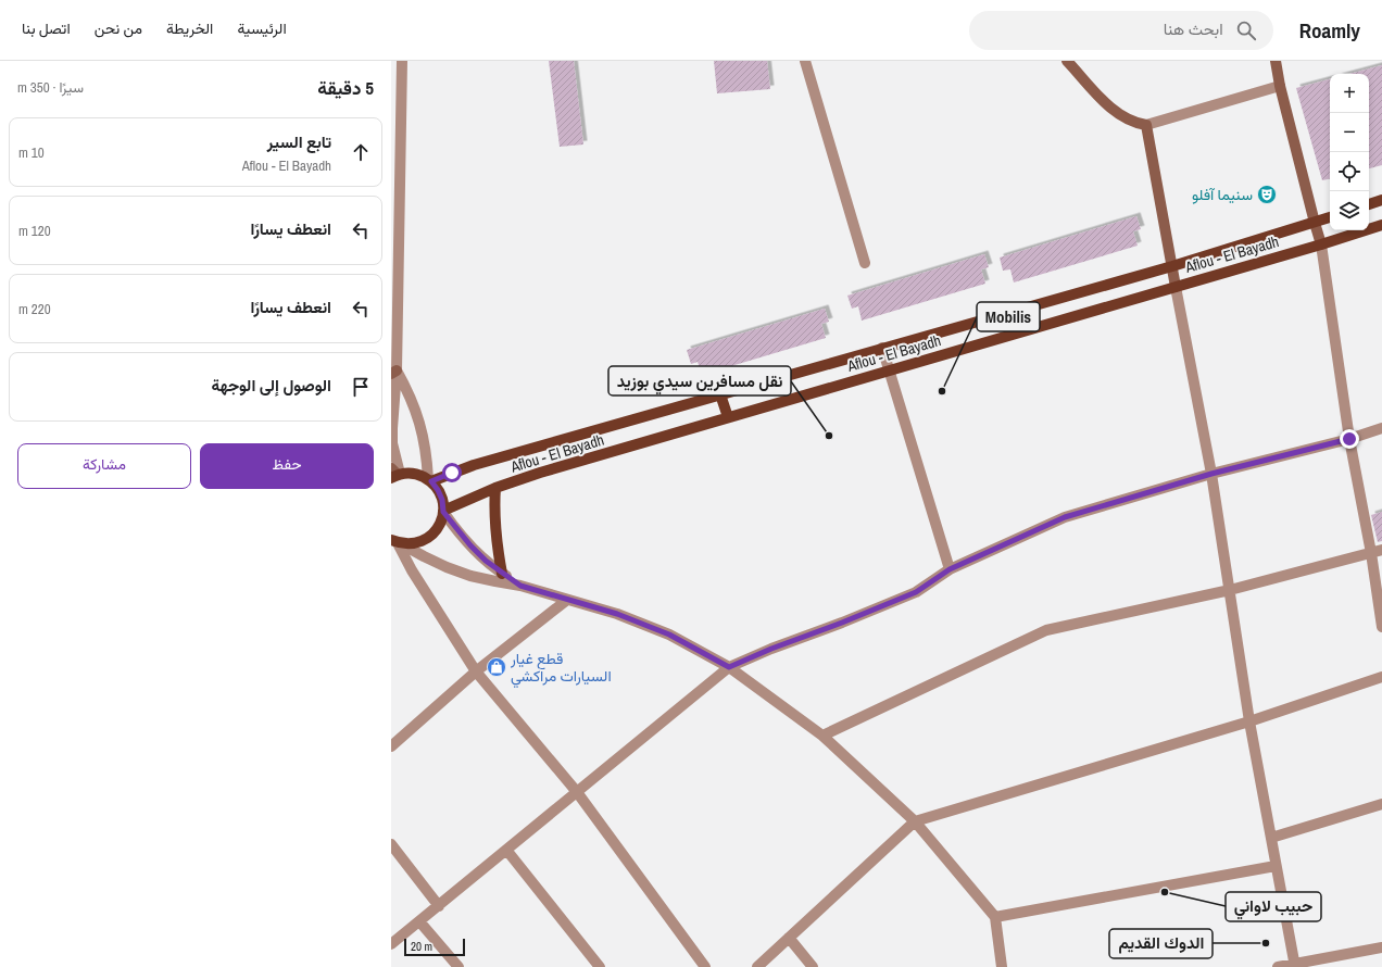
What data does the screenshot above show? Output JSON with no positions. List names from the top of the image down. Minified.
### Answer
{"streets":{"main road":["Aflou - El Bayadh"]},"places":{"theatre":["سنيما آفلو"],"other":["Mobilis","نقل مسافرين سيدي بوزيد","حبيب لاواني","الدوك القديم"],"shop":["قطع غيار السيارات مراكشي"]},"scale_bar":"20 m","page":{"header":"Roamly","search":"ابحث هنا","nav":["الرئيسية","الخريطة","من نحن","اتصل بنا"],"heading":["5 دقيقة","سيرًا · 350 m"],"map_buttons":["+","−"],"list":[["تابع السير","Aflou - El Bayadh","10 m"],["انعطف يسارًا","120 m"],["انعطف يسارًا","220 m"],"الوصول إلى الوجهة"],"buttons":["حفظ","مشاركة"],"scale":"20 m"}}
